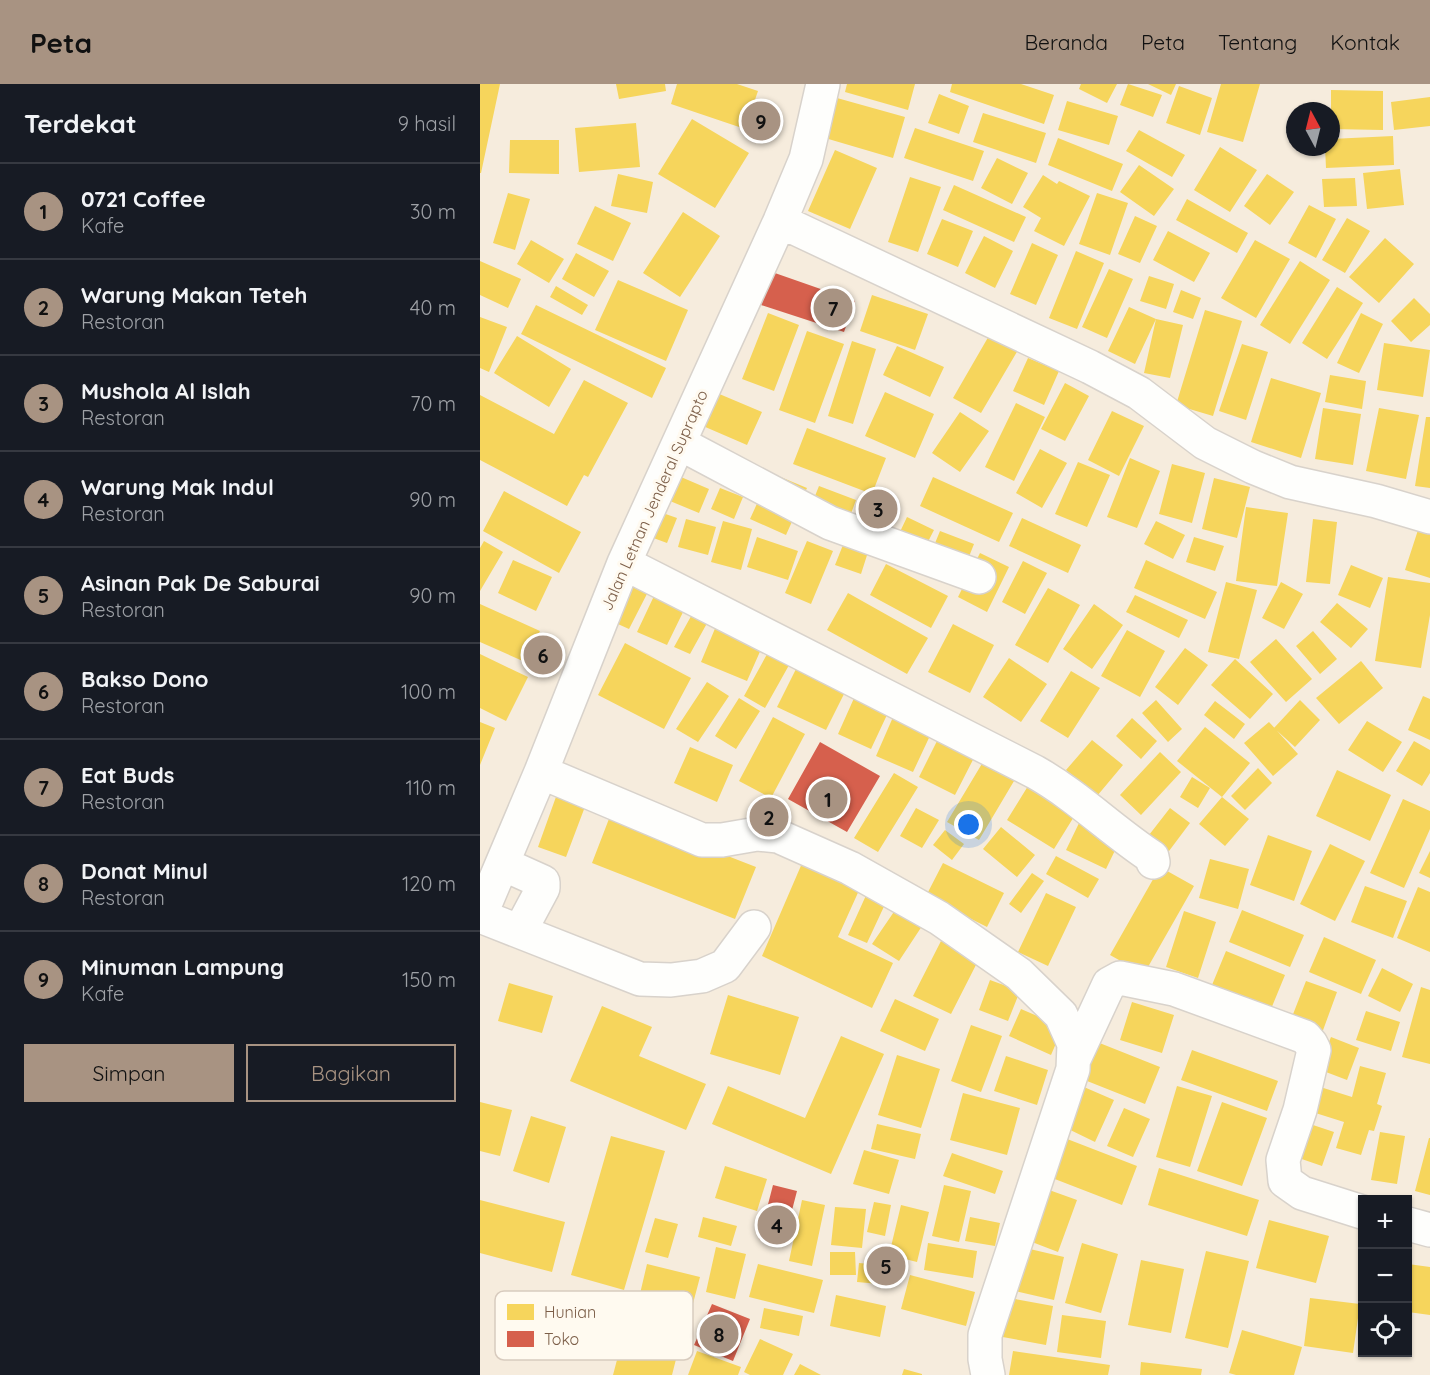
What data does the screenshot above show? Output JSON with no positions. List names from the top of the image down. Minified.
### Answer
{"streets":{"street":["Jalan Letnan Jenderal Suprapto"]},"legend":["Hunian","Toko"],"north":"top","page":{"header":"Peta","nav":["Beranda","Peta","Tentang","Kontak"],"heading":["Terdekat","9 hasil"],"pins":["9","7","3","6","1","2","4","5","8"],"list":[{"mark":"1","name":"0721 Coffee","note":"Kafe","value":"30 m"},{"mark":"2","name":"Warung Makan Teteh","note":"Restoran","value":"40 m"},{"mark":"3","name":"Mushola Al Islah","note":"Restoran","value":"70 m"},{"mark":"4","name":"Warung Mak Indul","note":"Restoran","value":"90 m"},{"mark":"5","name":"Asinan Pak De Saburai","note":"Restoran","value":"90 m"},{"mark":"6","name":"Bakso Dono","note":"Restoran","value":"100 m"},{"mark":"7","name":"Eat Buds","note":"Restoran","value":"110 m"},{"mark":"8","name":"Donat Minul","note":"Restoran","value":"120 m"},{"mark":"9","name":"Minuman Lampung","note":"Kafe","value":"150 m"}],"buttons":["Simpan","Bagikan"],"map_buttons":["+","−"]}}
